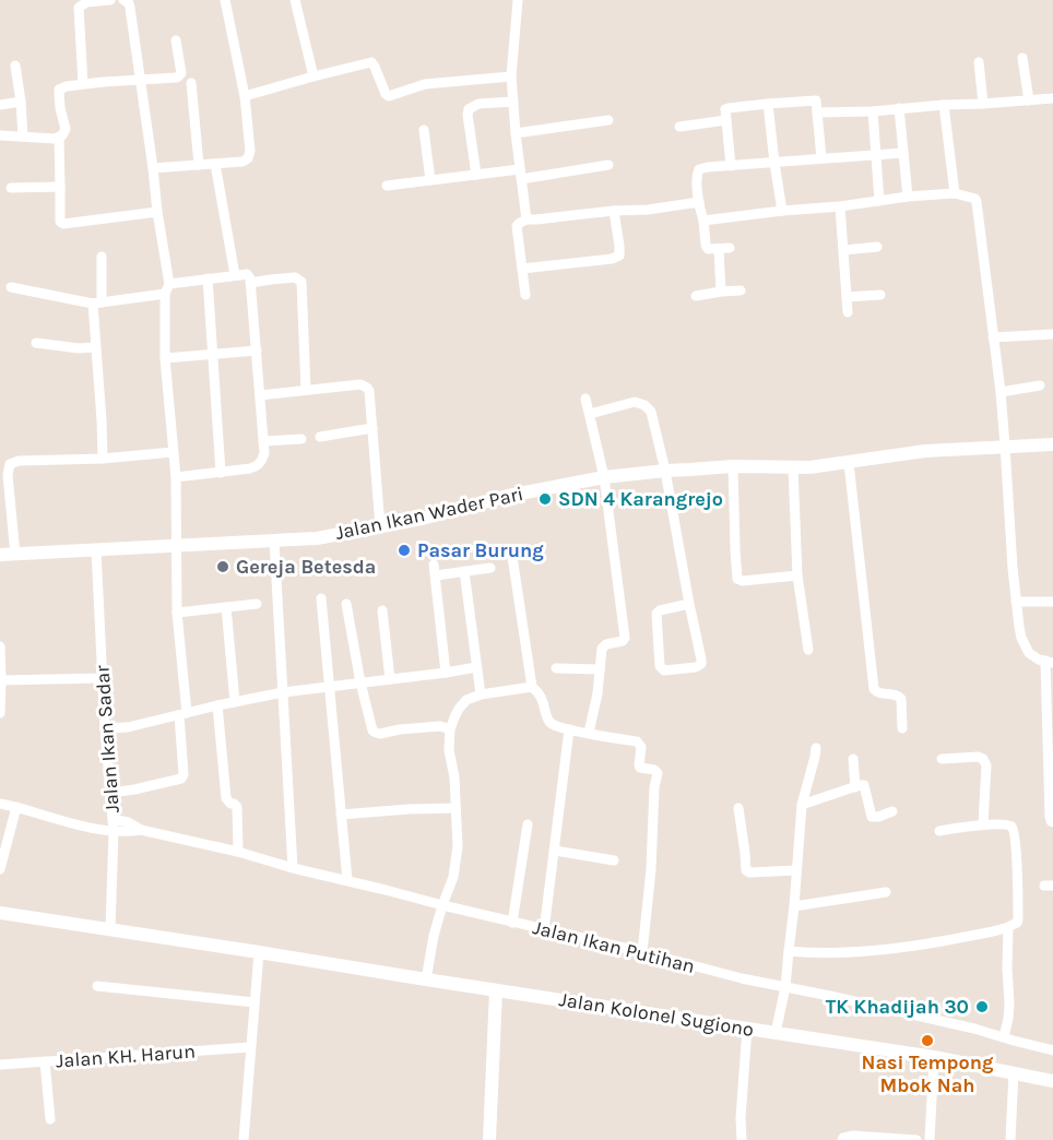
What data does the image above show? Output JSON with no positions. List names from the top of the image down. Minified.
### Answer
{"streets":{"main road":["Jalan Ikan Wader Pari","Jalan Kolonel Sugiono"],"street":["Jalan Ikan Sadar","Jalan Ikan Putihan","Jalan KH. Harun"]},"crossings":[["Jalan Ikan Wader Pari","Jalan Ikan Sadar"],["Jalan Ikan Sadar","Jalan Kolonel Sugiono"]],"places":["SDN 4 Karangrejo","Pasar Burung","Gereja Betesda","TK Khadijah 30","Nasi Tempong Mbok Nah"]}
